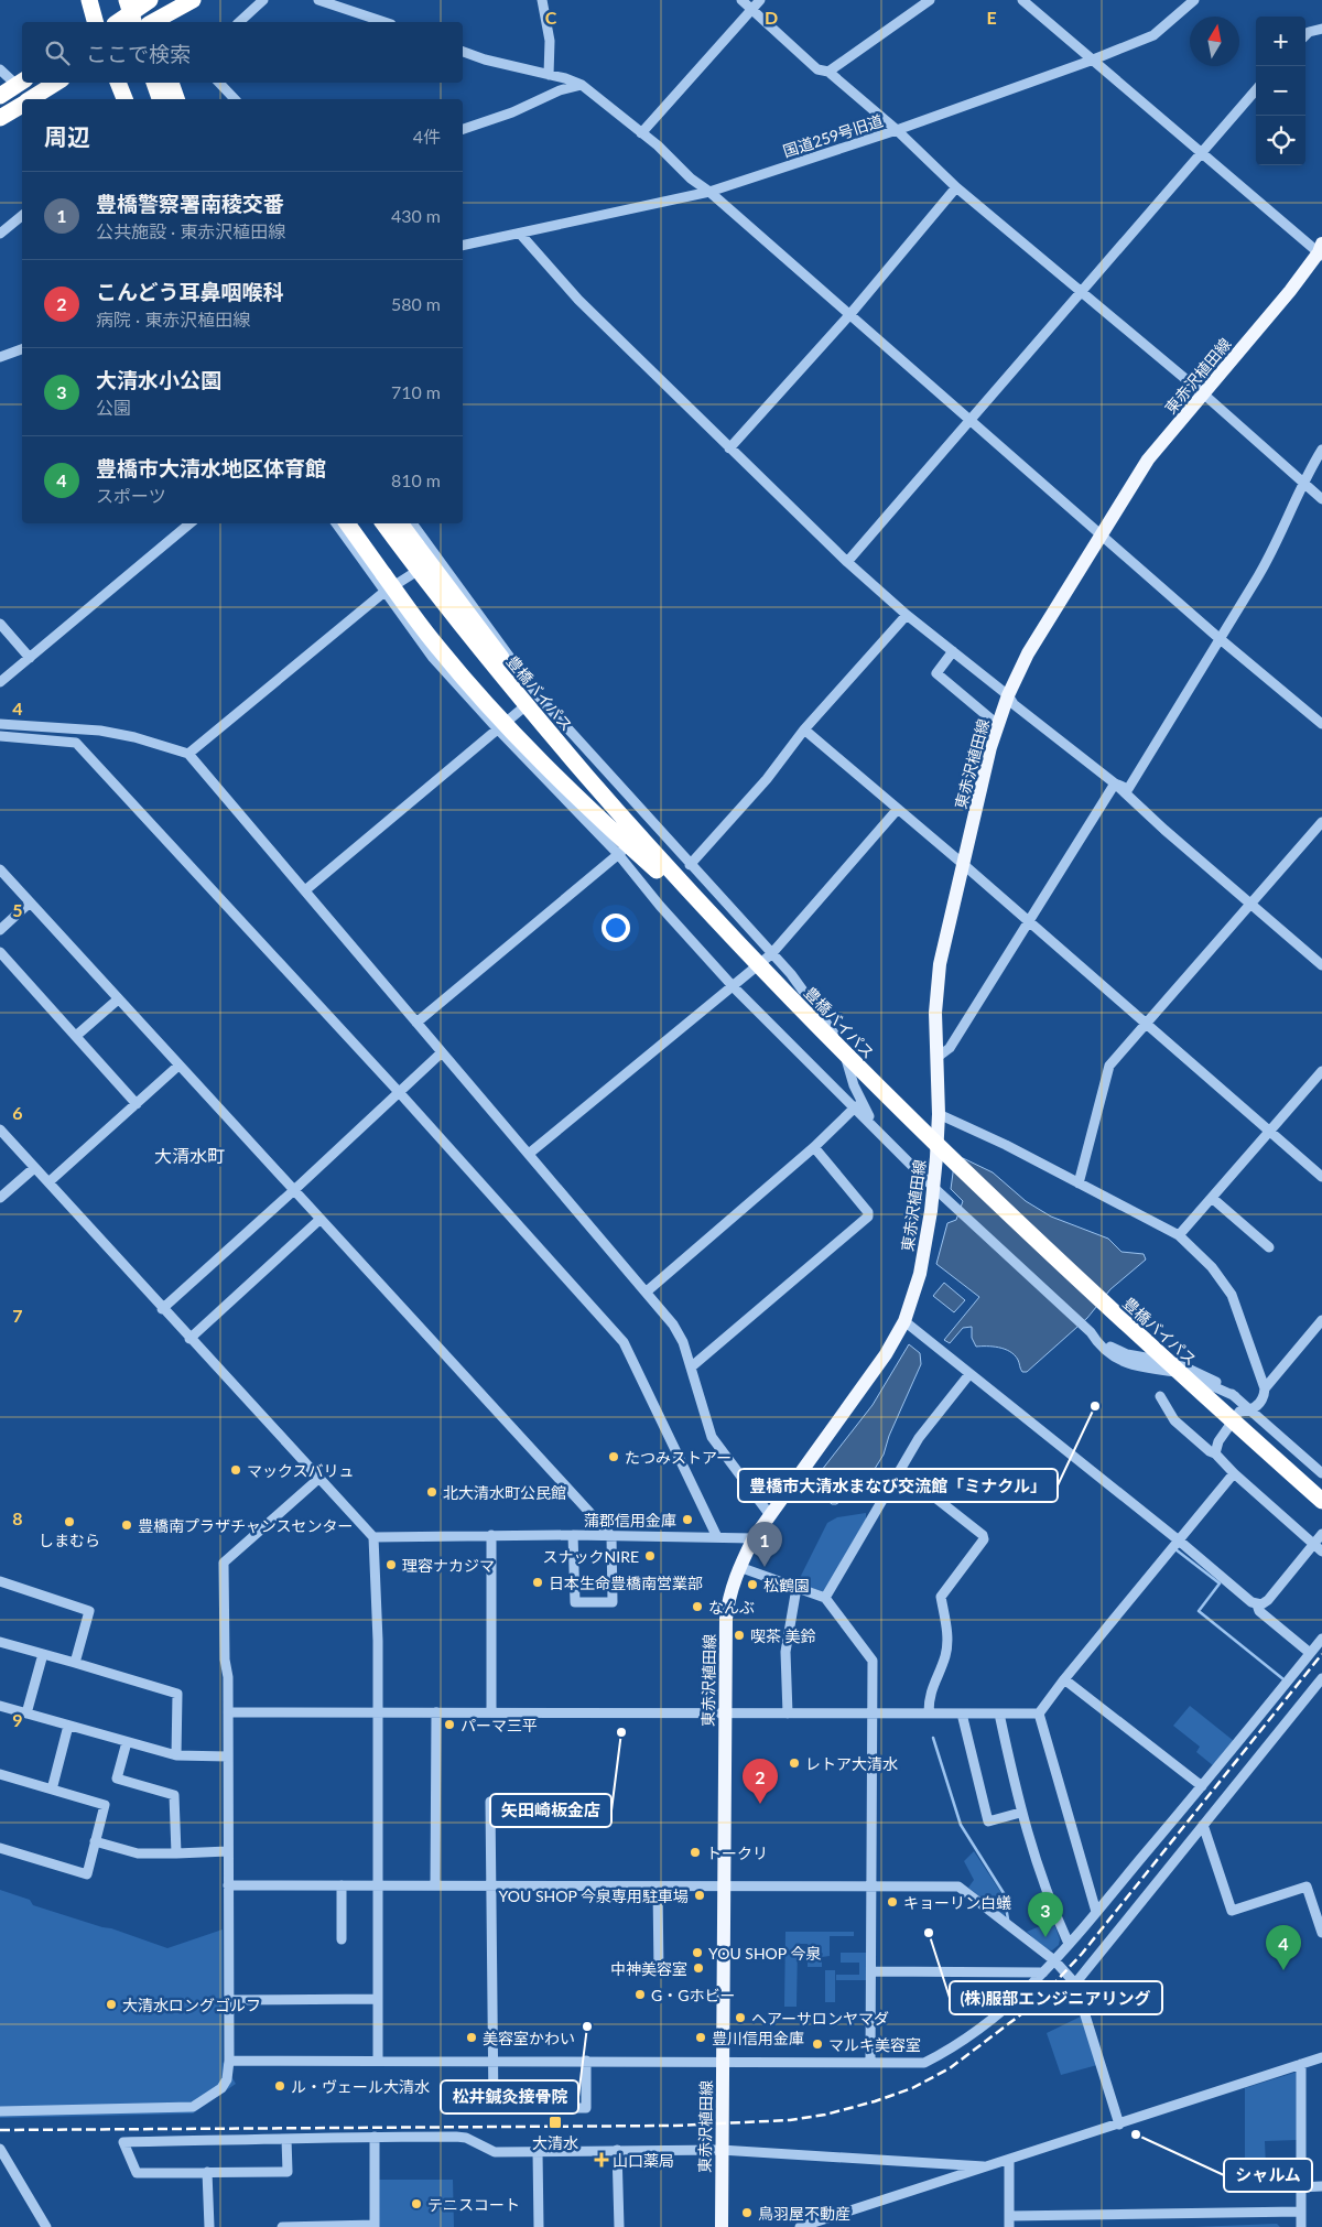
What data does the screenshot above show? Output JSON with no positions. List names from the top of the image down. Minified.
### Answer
{"streets":{"highway":["豊橋バイパス"],"main road":["東赤沢植田線"],"street":["国道259号旧道"]},"districts":["大清水町"],"places":{"other":["豊橋市大清水まなび交流館「ミナクル」","たつみストアー","マックスバリュ","北大清水町公民館","蒲郡信用金庫","しまむら","豊橋南プラザチャンスセンター","スナックNIRE","理容ナカジマ","日本生命豊橋南営業部","松鶴園","なんぶ","喫茶 美鈴","パーマ三平","矢田崎板金店","レトア大清水","トークリ","YOU SHOP 今泉専用駐車場","キョーリン白蟻","(株)服部エンジニアリング","YOU SHOP 今泉","中神美容室","G・Gホビー","大清水ロングゴルフ","ヘアーサロンヤマダ","松井鍼灸接骨院","美容室かわい","豊川信用金庫","マルキ美容室","ル・ヴェール大清水","シャルム","テニスコート","鳥羽屋不動産"],"transit":["大清水"],"health":["山口薬局"]},"north":"top","page":{"map_buttons":["+","−"],"search":"ここで検索","heading":["周辺","4件"],"list":[{"mark":"1","name":"豊橋警察署南稜交番","note":"公共施設 · 東赤沢植田線","value":"430 m"},{"mark":"2","name":"こんどう耳鼻咽喉科","note":"病院 · 東赤沢植田線","value":"580 m"},{"mark":"3","name":"大清水小公園","note":"公園","value":"710 m"},{"mark":"4","name":"豊橋市大清水地区体育館","note":"スポーツ","value":"810 m"}],"pins":["1","2","3","4"]},"grid":{"columns":["C","D","E"],"rows":["4","5","6","7","8","9"]}}
